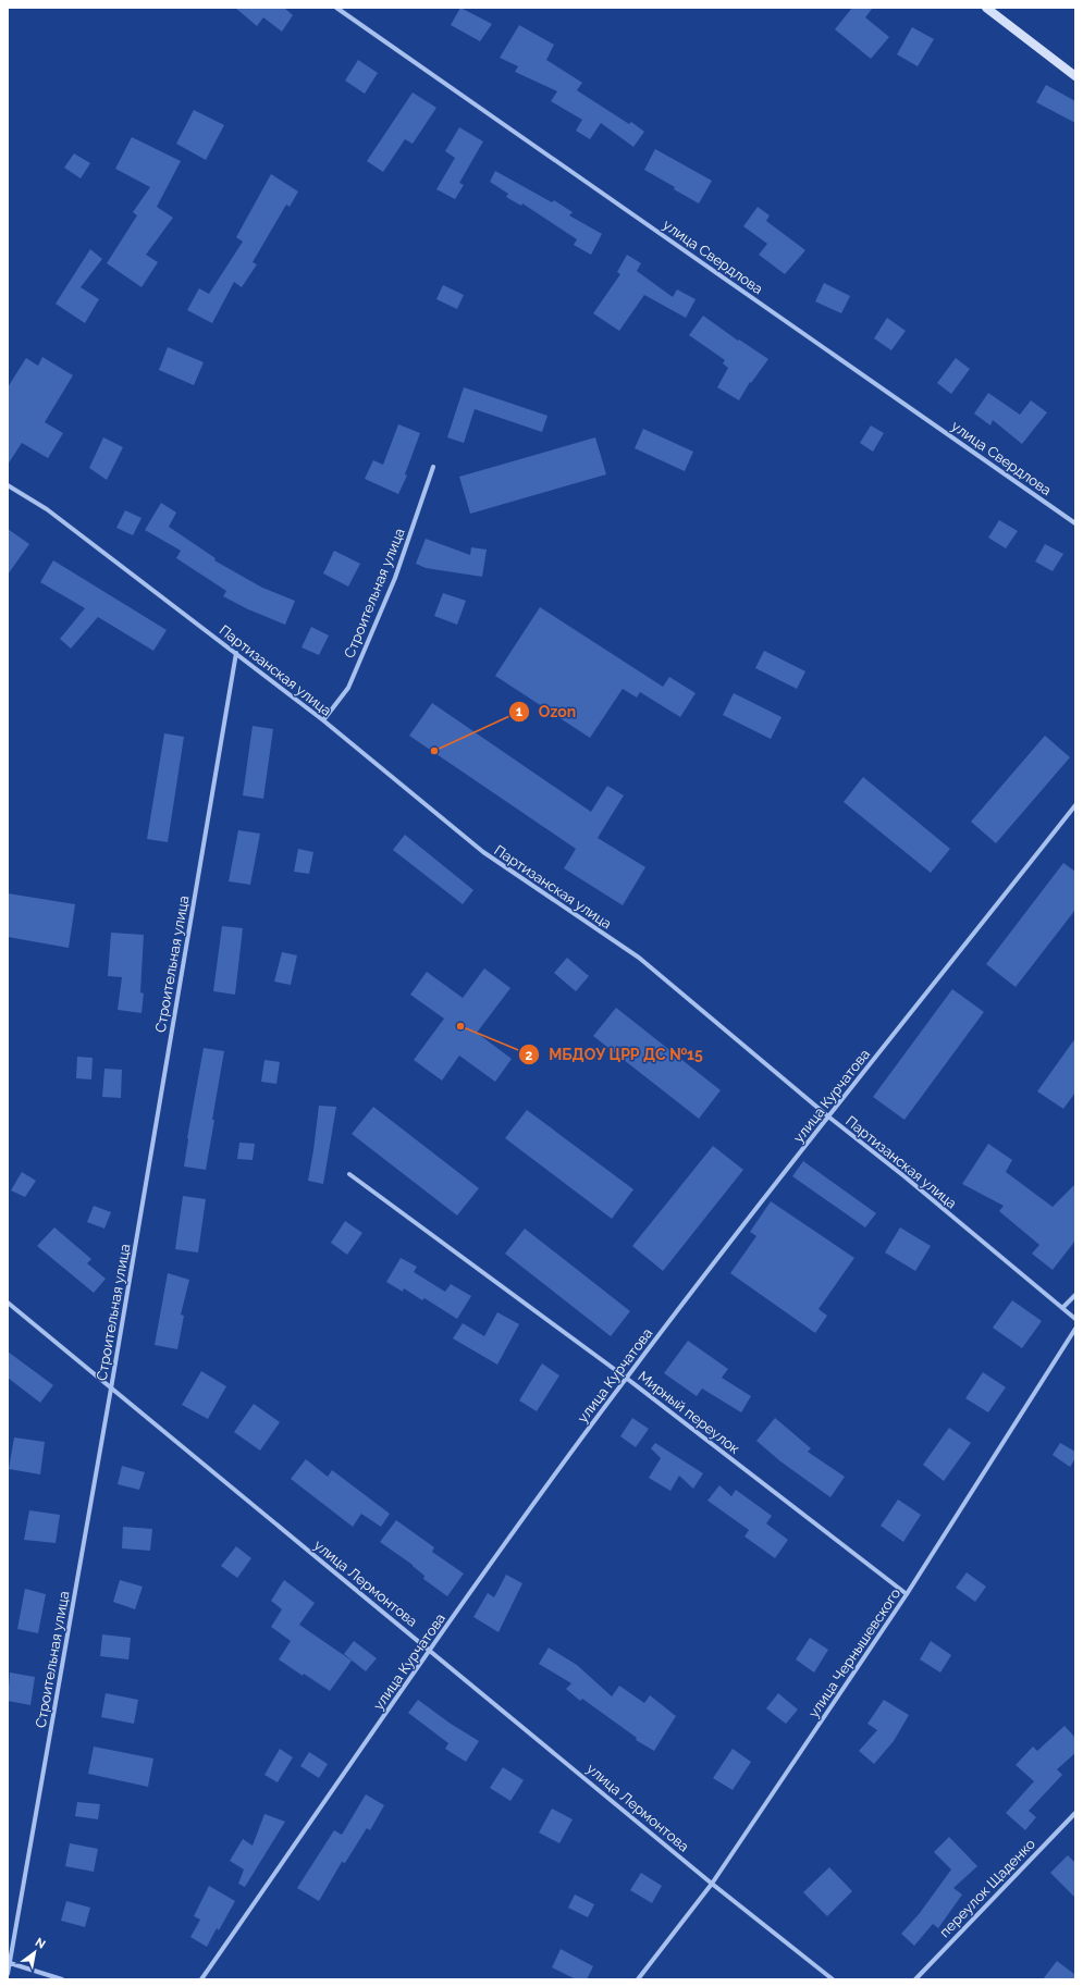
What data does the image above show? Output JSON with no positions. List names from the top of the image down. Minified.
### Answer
{"streets":{"street":["улица Свердлова","Строительная улица","Партизанская улица","улица Курчатова","Мирный переулок","улица Лермонтова","улица Чернышевского","переулок Щаденко"]},"crossings":[["Строительная улица","Партизанская улица"],["Строительная улица","улица Лермонтова"],["Партизанская улица","улица Курчатова"],["улица Курчатова","Мирный переулок"],["улица Курчатова","улица Лермонтова"],["Мирный переулок","улица Чернышевского"],["улица Лермонтова","улица Чернышевского"]],"places":["Ozon","МБДОУ ЦРР ДС №15"],"north":"top right"}
